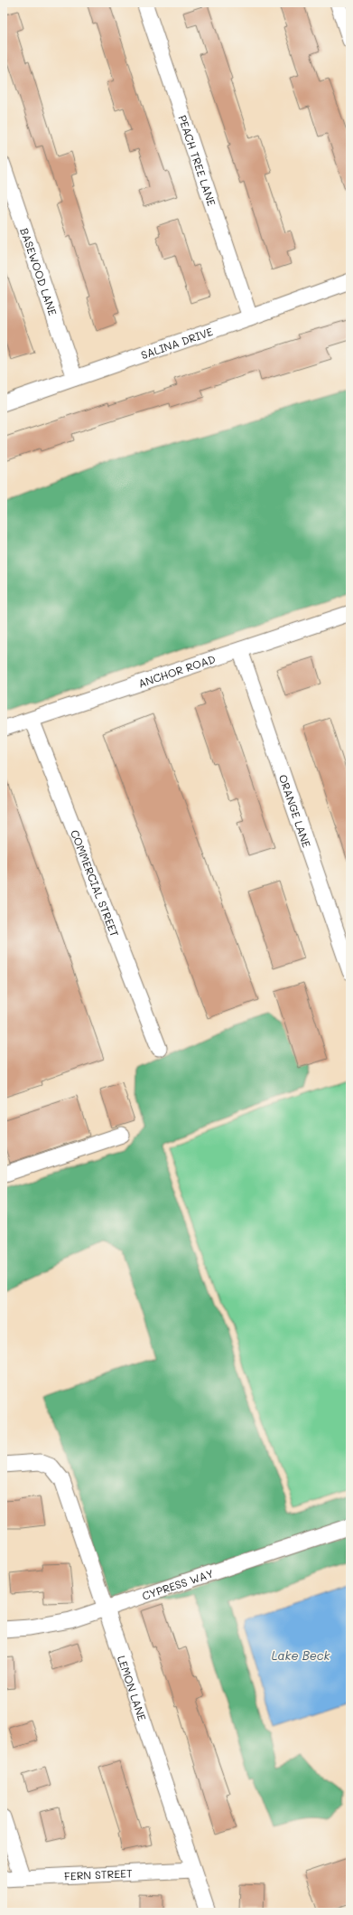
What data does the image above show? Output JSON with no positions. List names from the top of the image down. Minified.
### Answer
{"streets":{"street":["PEACH TREE LANE","BASEWOOD LANE","SALINA DRIVE","ANCHOR ROAD","ORANGE LANE","COMMERCIAL STREET","CYPRESS WAY","LEMON LANE","FERN STREET"]},"crossings":[["PEACH TREE LANE","SALINA DRIVE"],["BASEWOOD LANE","SALINA DRIVE"],["ANCHOR ROAD","ORANGE LANE"],["ANCHOR ROAD","COMMERCIAL STREET"],["CYPRESS WAY","LEMON LANE"],["LEMON LANE","FERN STREET"]],"water":["Lake Beck"]}
